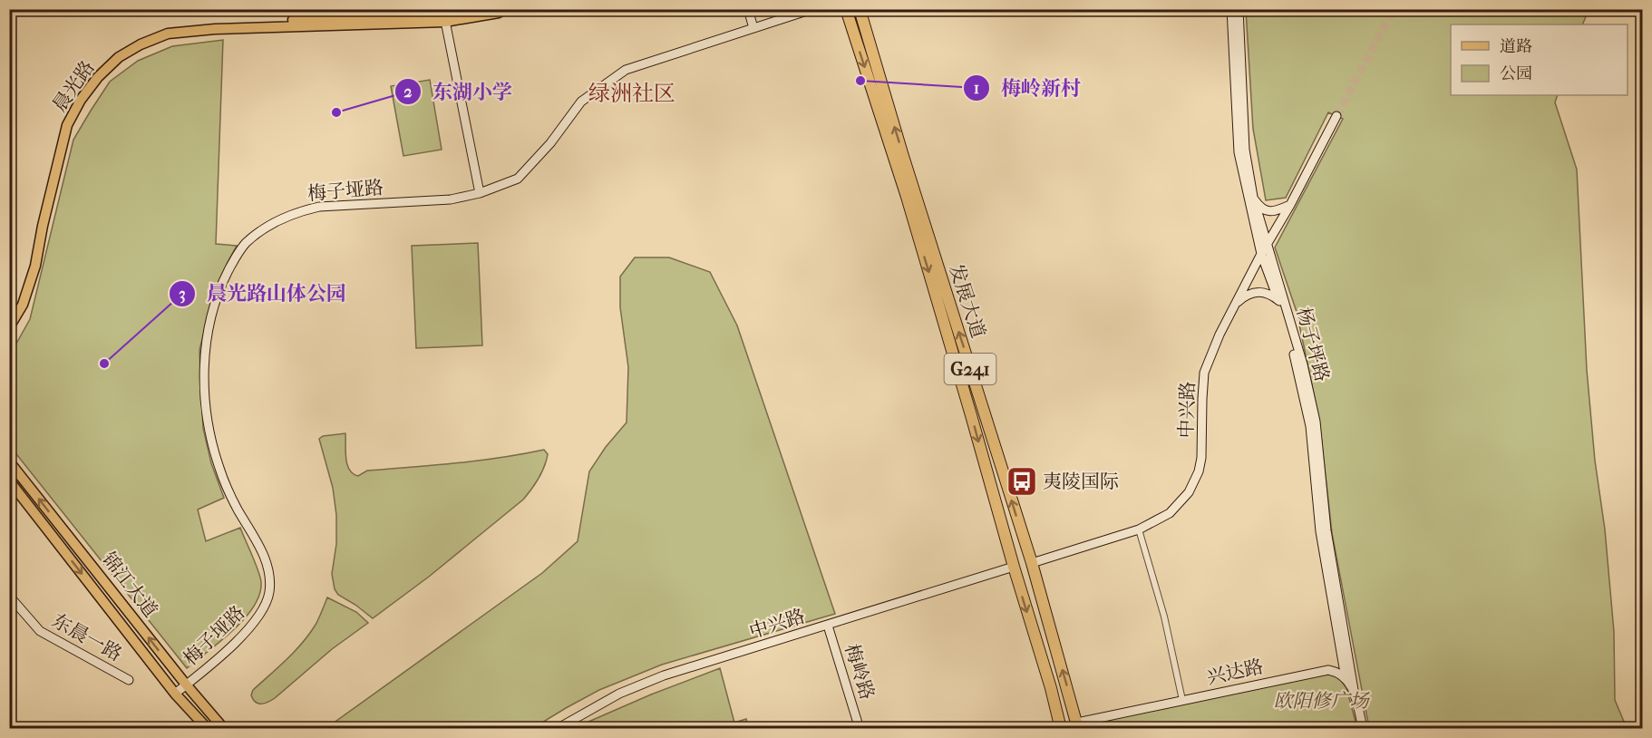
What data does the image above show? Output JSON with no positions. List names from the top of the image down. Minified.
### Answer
{"streets":{"highway":["发展大道","G241"],"main road":["晨光路","梅子垭路","杨子坪路","中兴路","锦江大道","东晨一路","梅岭路","兴达路"]},"crossings":[["梅子垭路","锦江大道"],["发展大道","中兴路"],["发展大道","兴达路"],["杨子坪路","中兴路"],["杨子坪路","兴达路"],["中兴路","梅岭路"]],"districts":["绿洲社区"],"parks":["欧阳修广场"],"places":{"other":["梅岭新村","东湖小学","晨光路山体公园"],"bus stop":["夷陵国际"]},"legend":["道路","公园"]}
